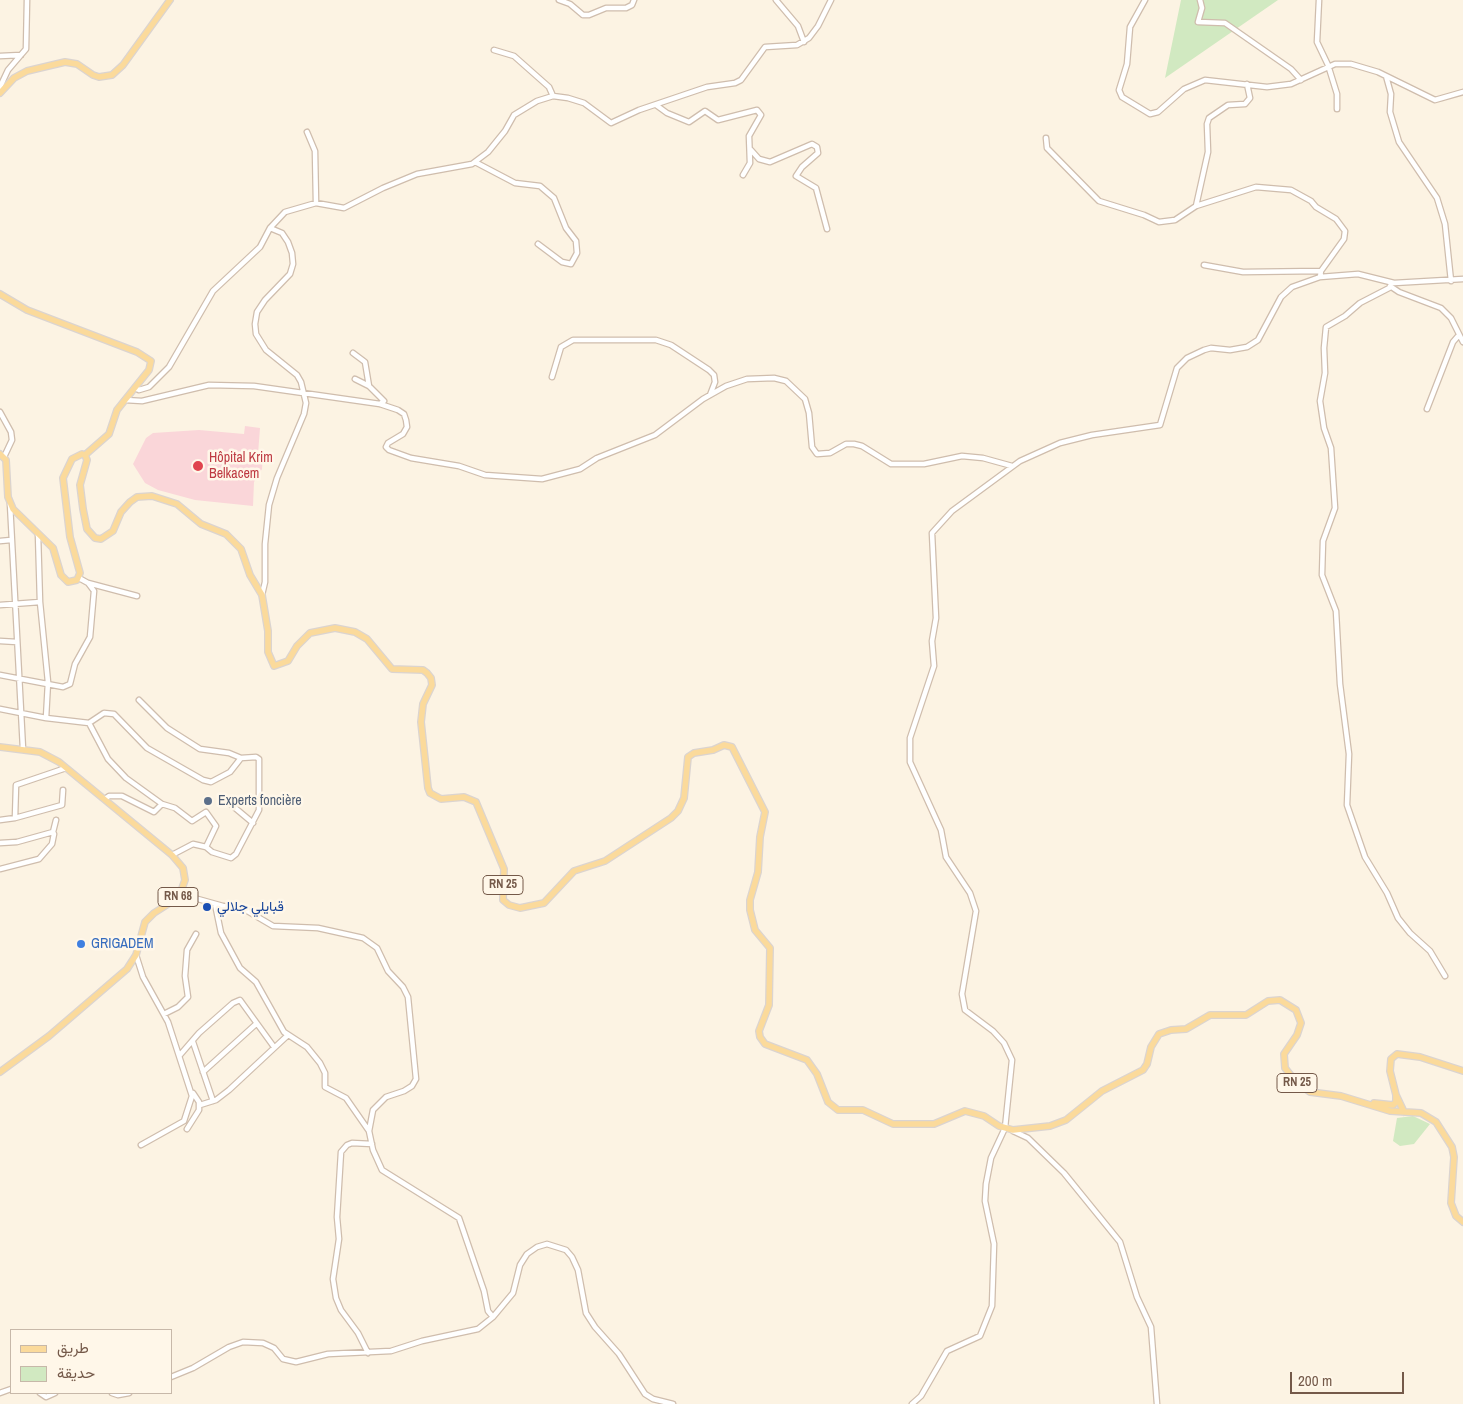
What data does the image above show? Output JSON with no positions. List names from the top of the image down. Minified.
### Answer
{"streets":{"main road":["RN 25","RN 68"]},"places":["Hôpital Krim Belkacem","Experts foncière","قبايلي جلالي","GRIGADEM"],"legend":["طريق","حديقة"],"scale_bar":"200 m"}
